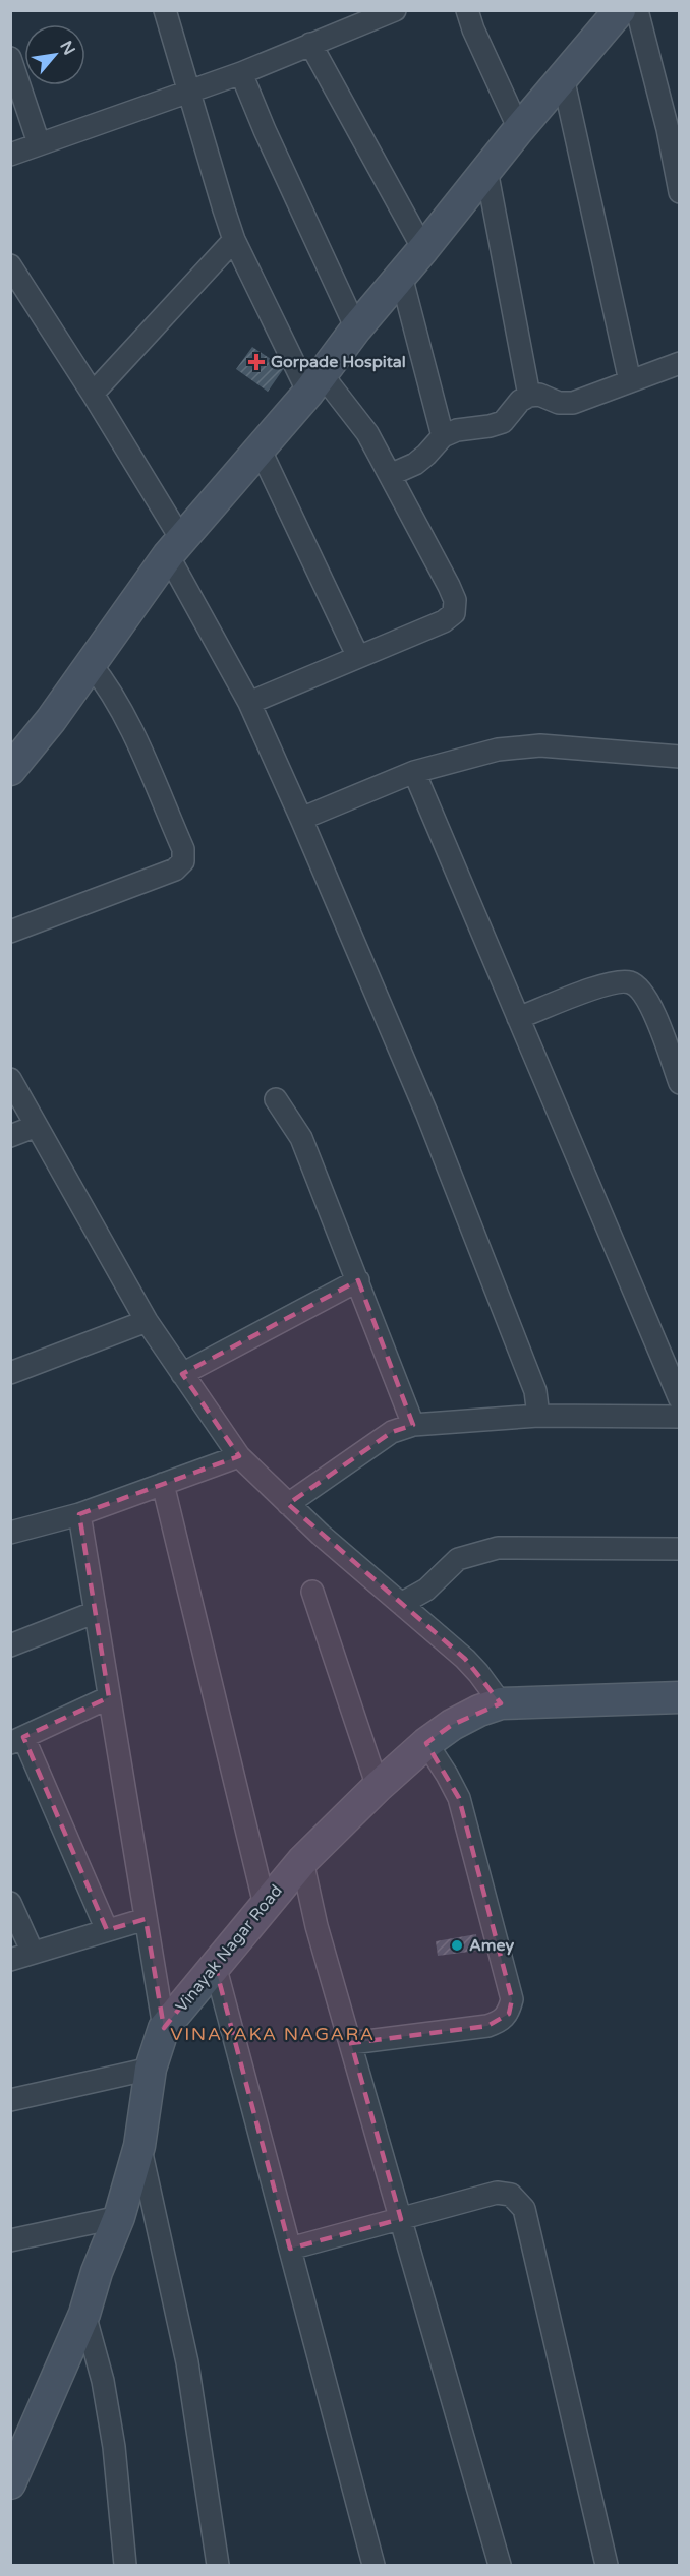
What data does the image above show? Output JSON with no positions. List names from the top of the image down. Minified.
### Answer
{"streets":{"street":["Vinayak Nagar Road"]},"districts":["VINAYAKA NAGARA"],"places":{"health":["Gorpade Hospital"],"other":["Amey"]},"north":"top right"}
